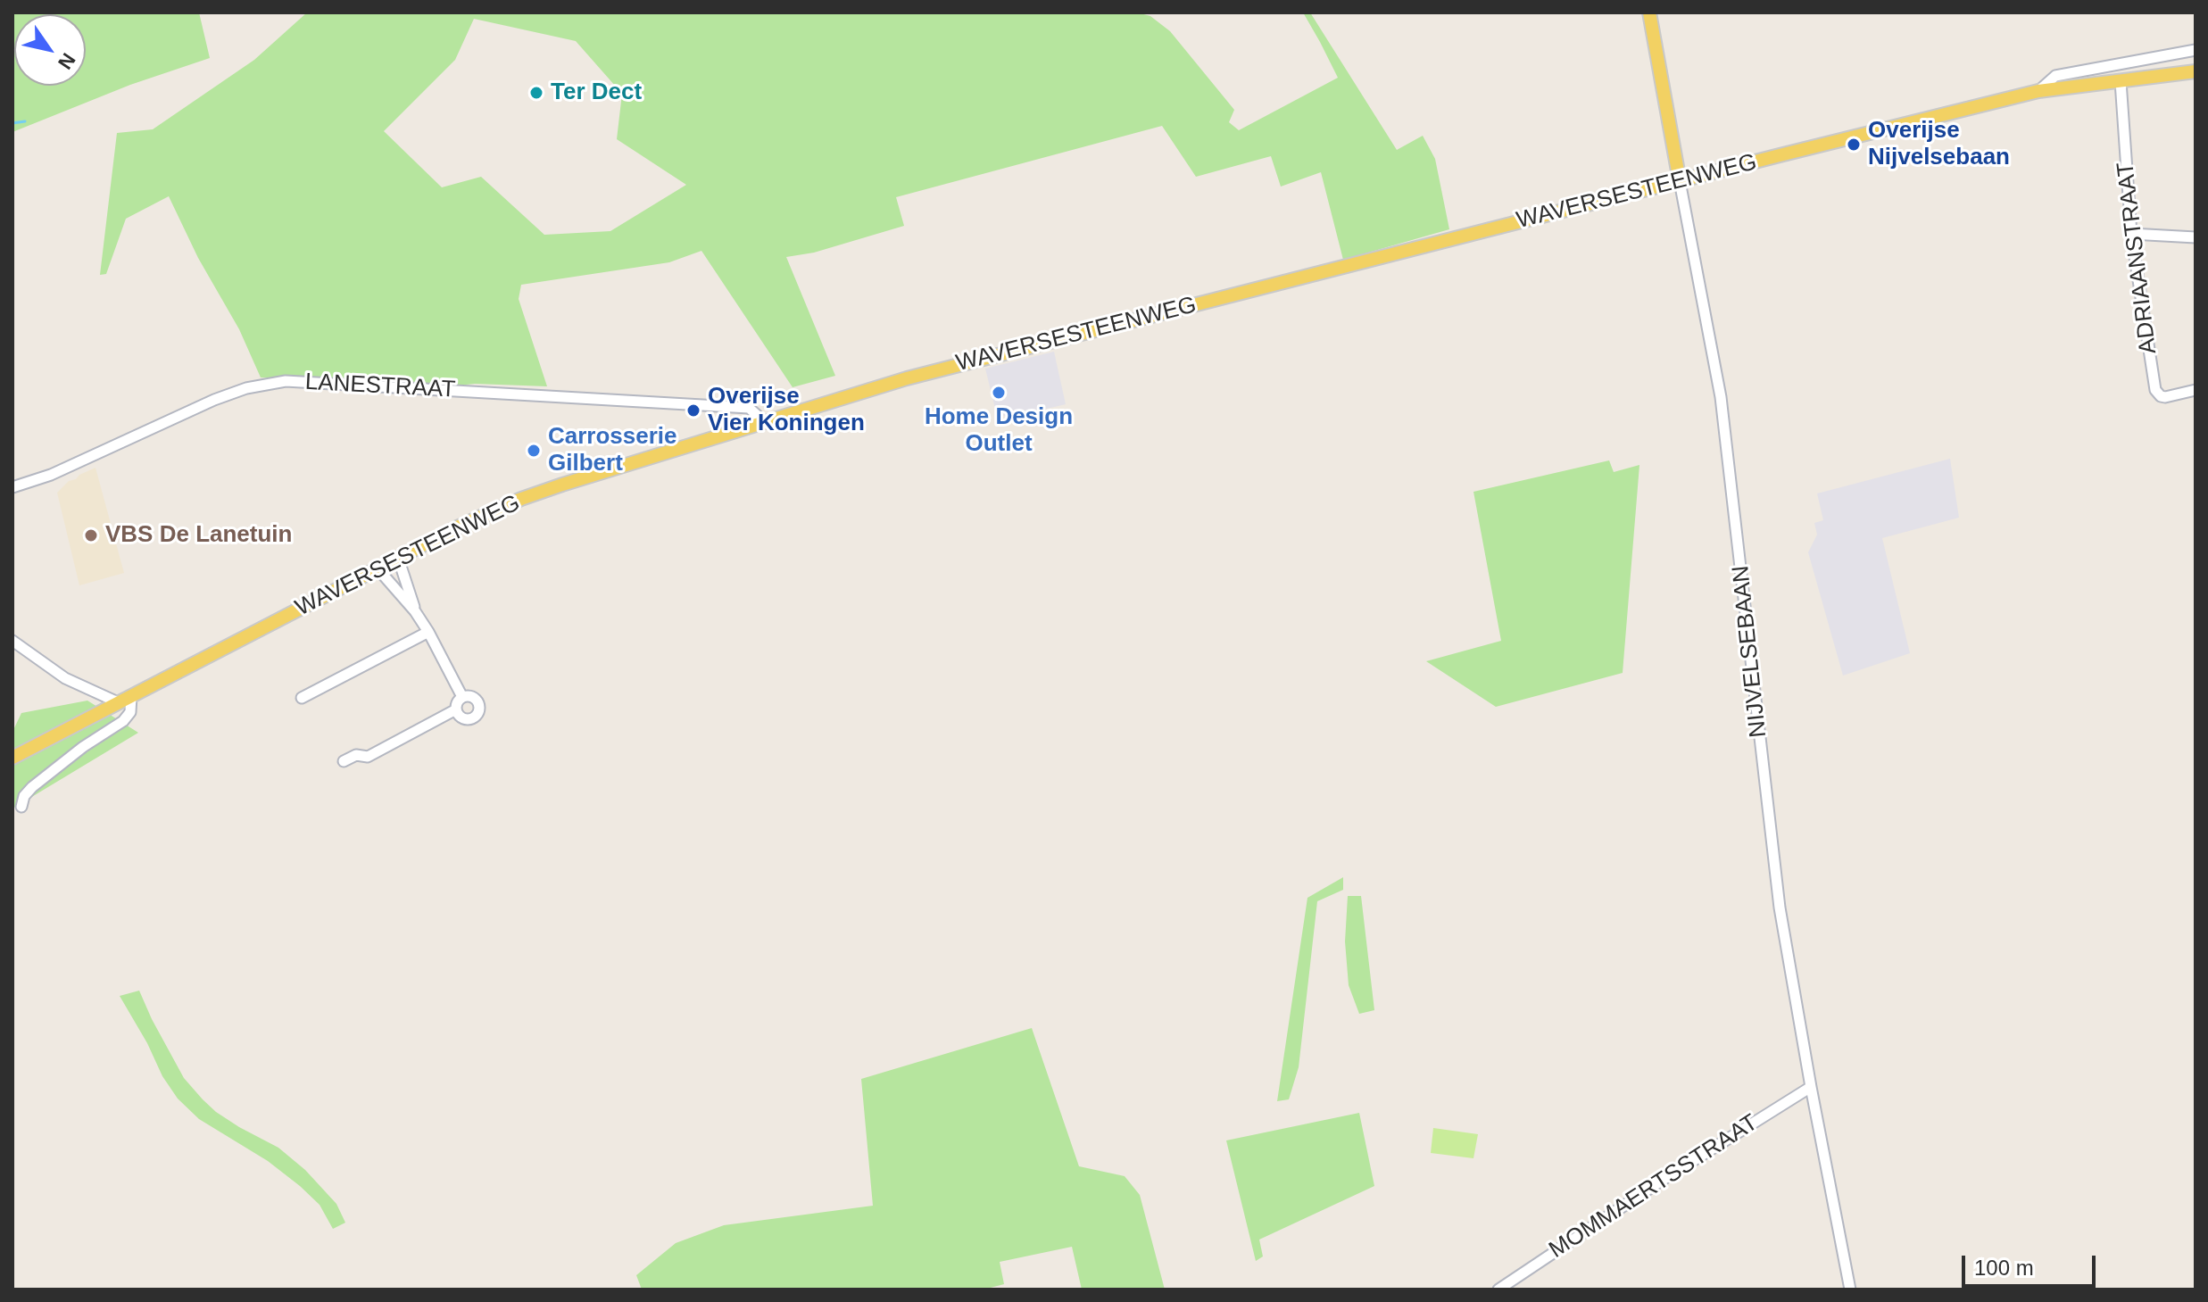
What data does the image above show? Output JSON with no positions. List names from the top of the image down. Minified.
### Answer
{"streets":{"main road":["WAVERSESTEENWEG","NIJVELSEBAAN"],"street":["ADRIAANSTRAAT","LANESTRAAT","MOMMAERTSSTRAAT"]},"crossings":[["WAVERSESTEENWEG","ADRIAANSTRAAT"],["WAVERSESTEENWEG","LANESTRAAT"],["WAVERSESTEENWEG","NIJVELSEBAAN"],["NIJVELSEBAAN","MOMMAERTSSTRAAT"]],"places":["Ter Dect","Overijse Nijvelsebaan","Home Design Outlet","Overijse Vier Koningen","Carrosserie Gilbert","VBS De Lanetuin"],"scale_bar":"100 m","north":"bottom right"}
